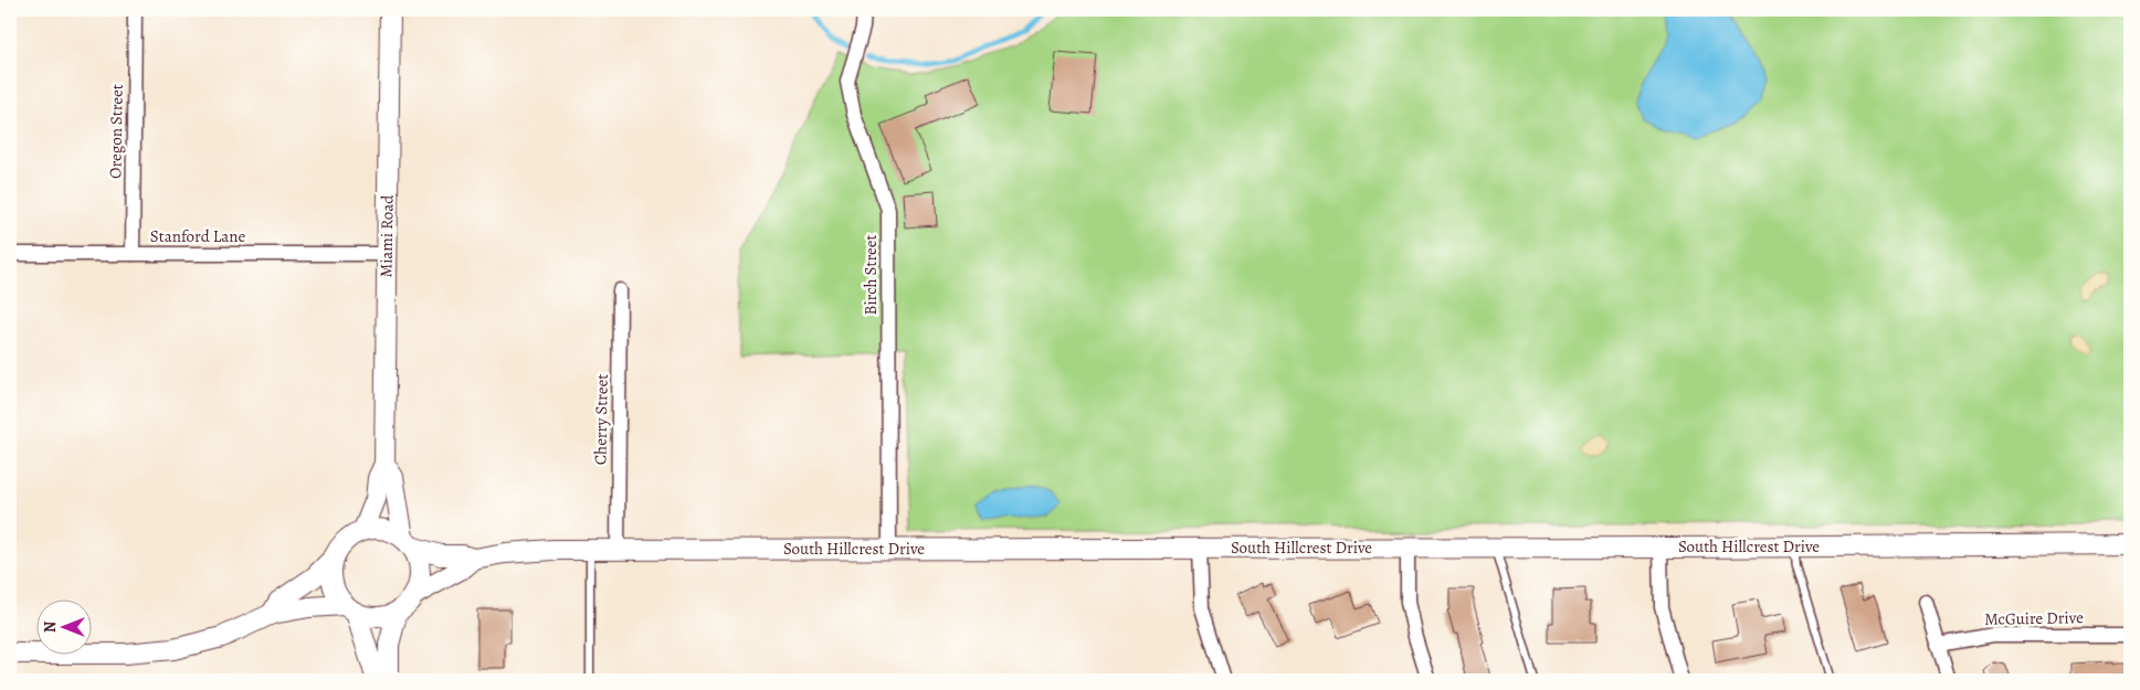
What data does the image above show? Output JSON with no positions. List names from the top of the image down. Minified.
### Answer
{"streets":{"street":["Oregon Street","Stanford Lane","Miami Road","Birch Street","Cherry Street","South Hillcrest Drive","McGuire Drive"]},"crossings":[["Oregon Street","Stanford Lane"],["Stanford Lane","Miami Road"],["Miami Road","South Hillcrest Drive"],["Birch Street","South Hillcrest Drive"],["Cherry Street","South Hillcrest Drive"]],"north":"left"}
